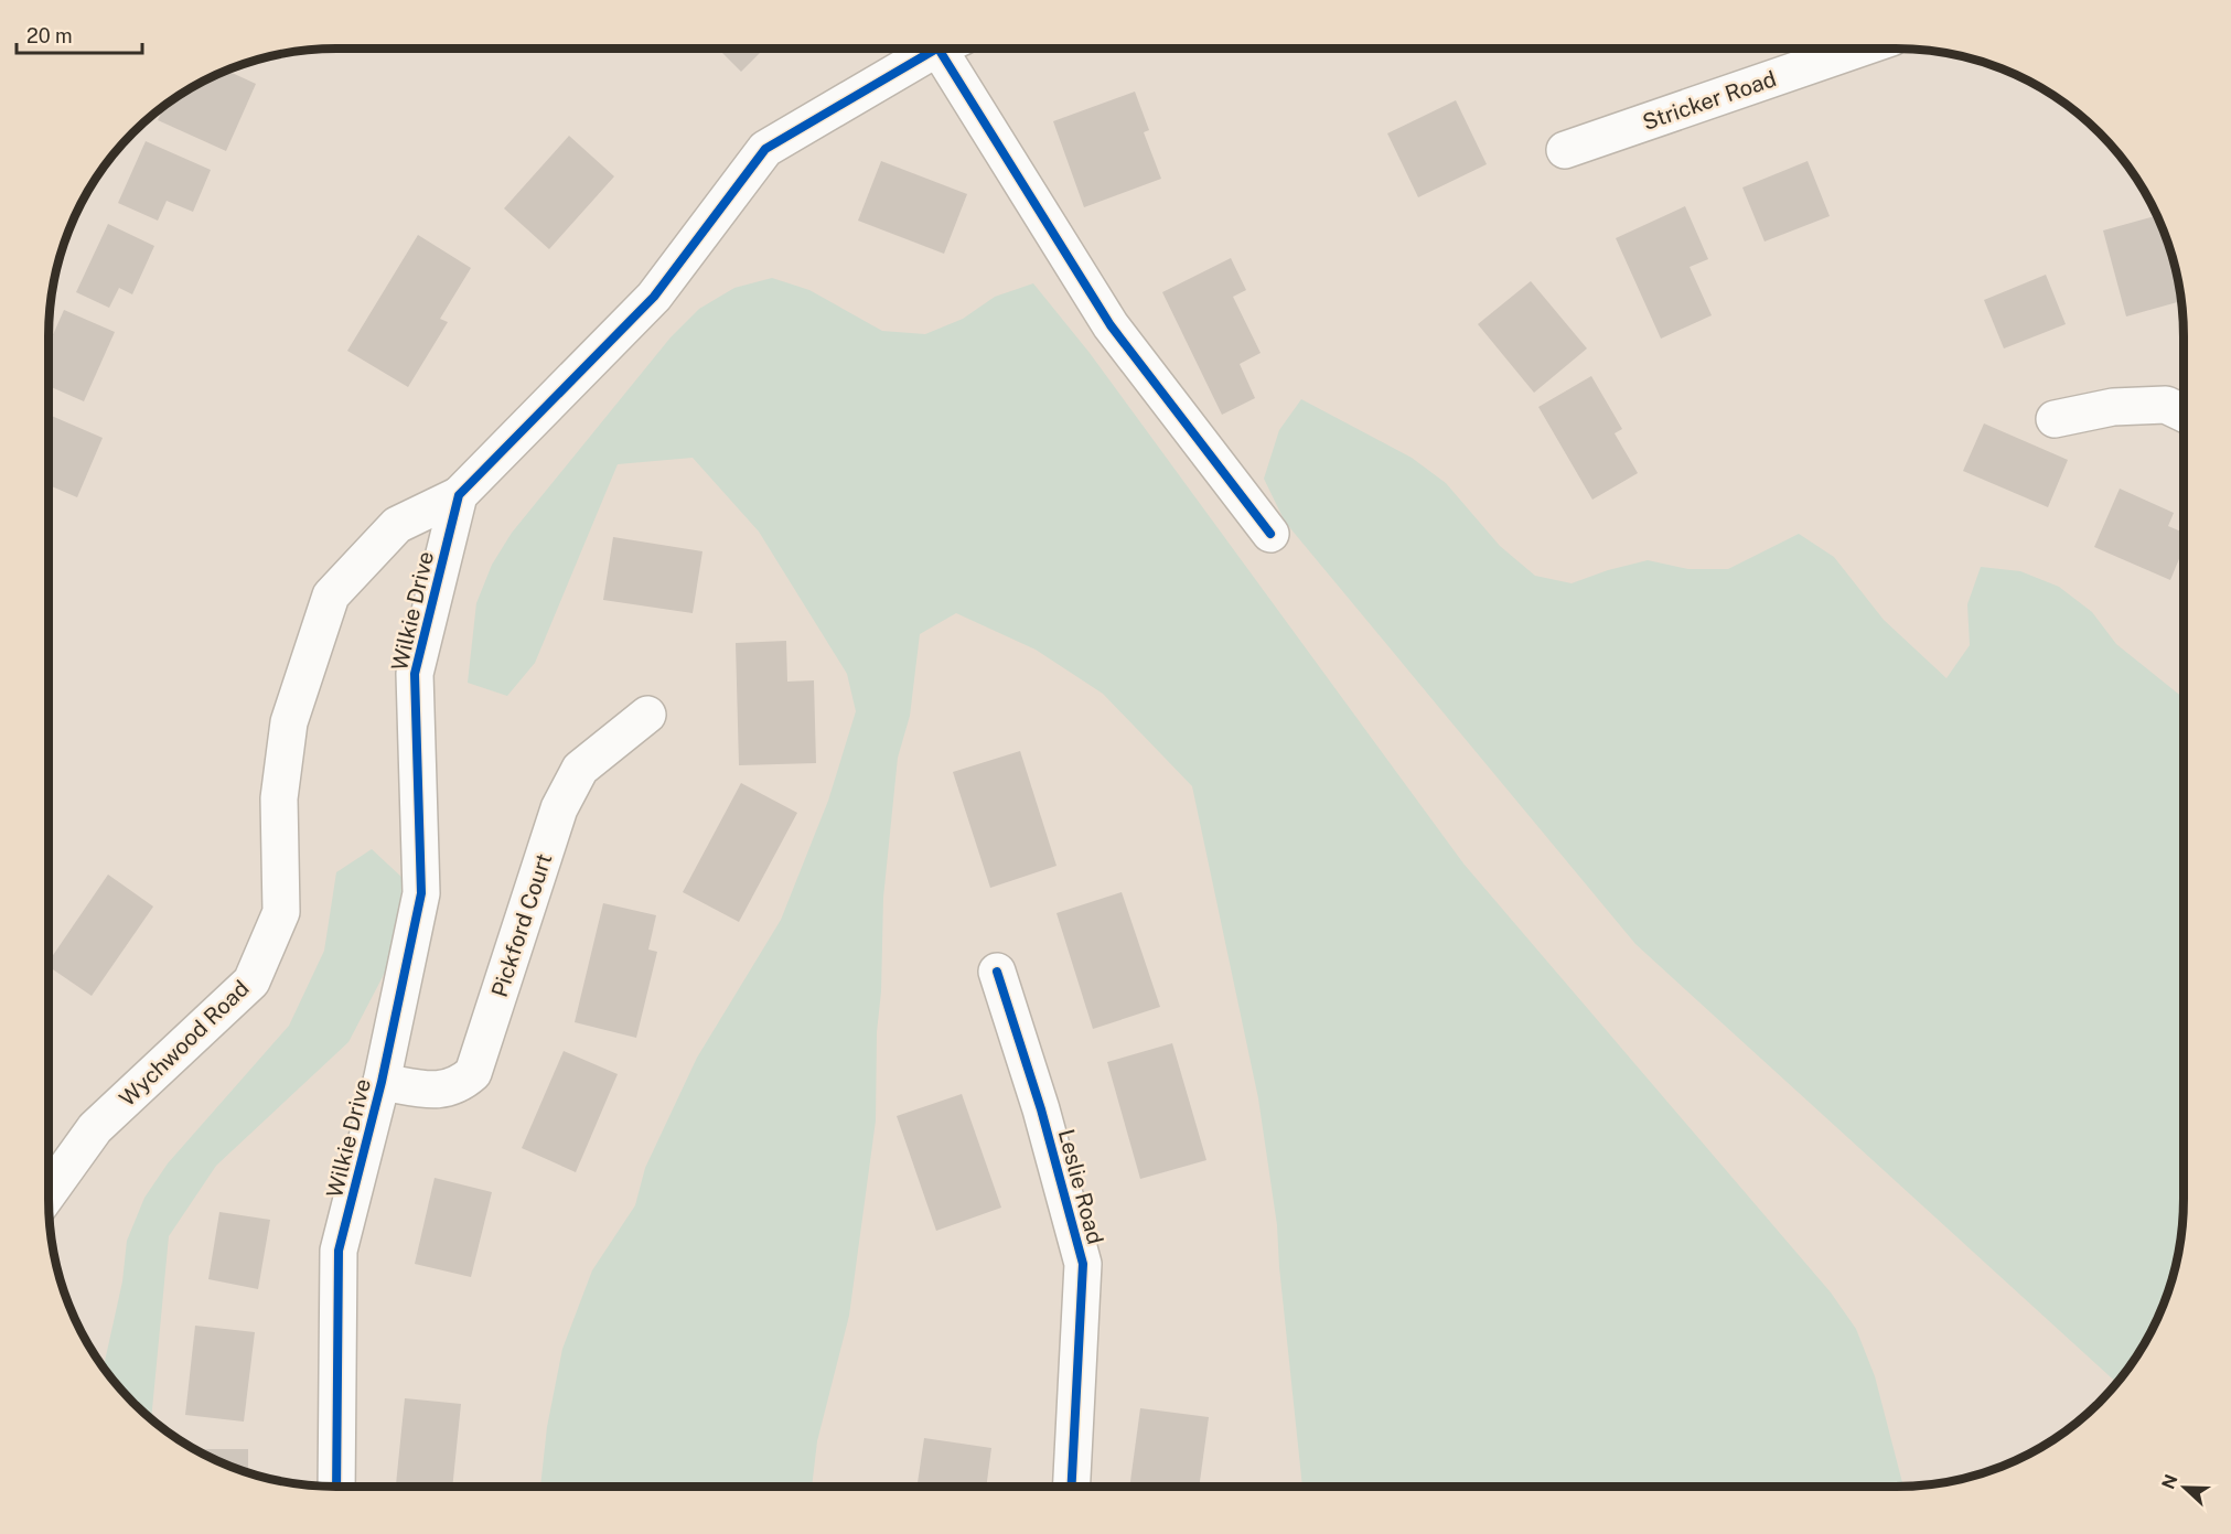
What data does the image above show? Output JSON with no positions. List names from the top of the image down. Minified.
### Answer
{"streets":{"street":["Stricker Road","Wilkie Drive","Pickford Court","Wychwood Road","Leslie Road"]},"crossings":[["Wilkie Drive","Pickford Court"],["Wilkie Drive","Wychwood Road"]],"scale_bar":"20 m","north":"left"}
